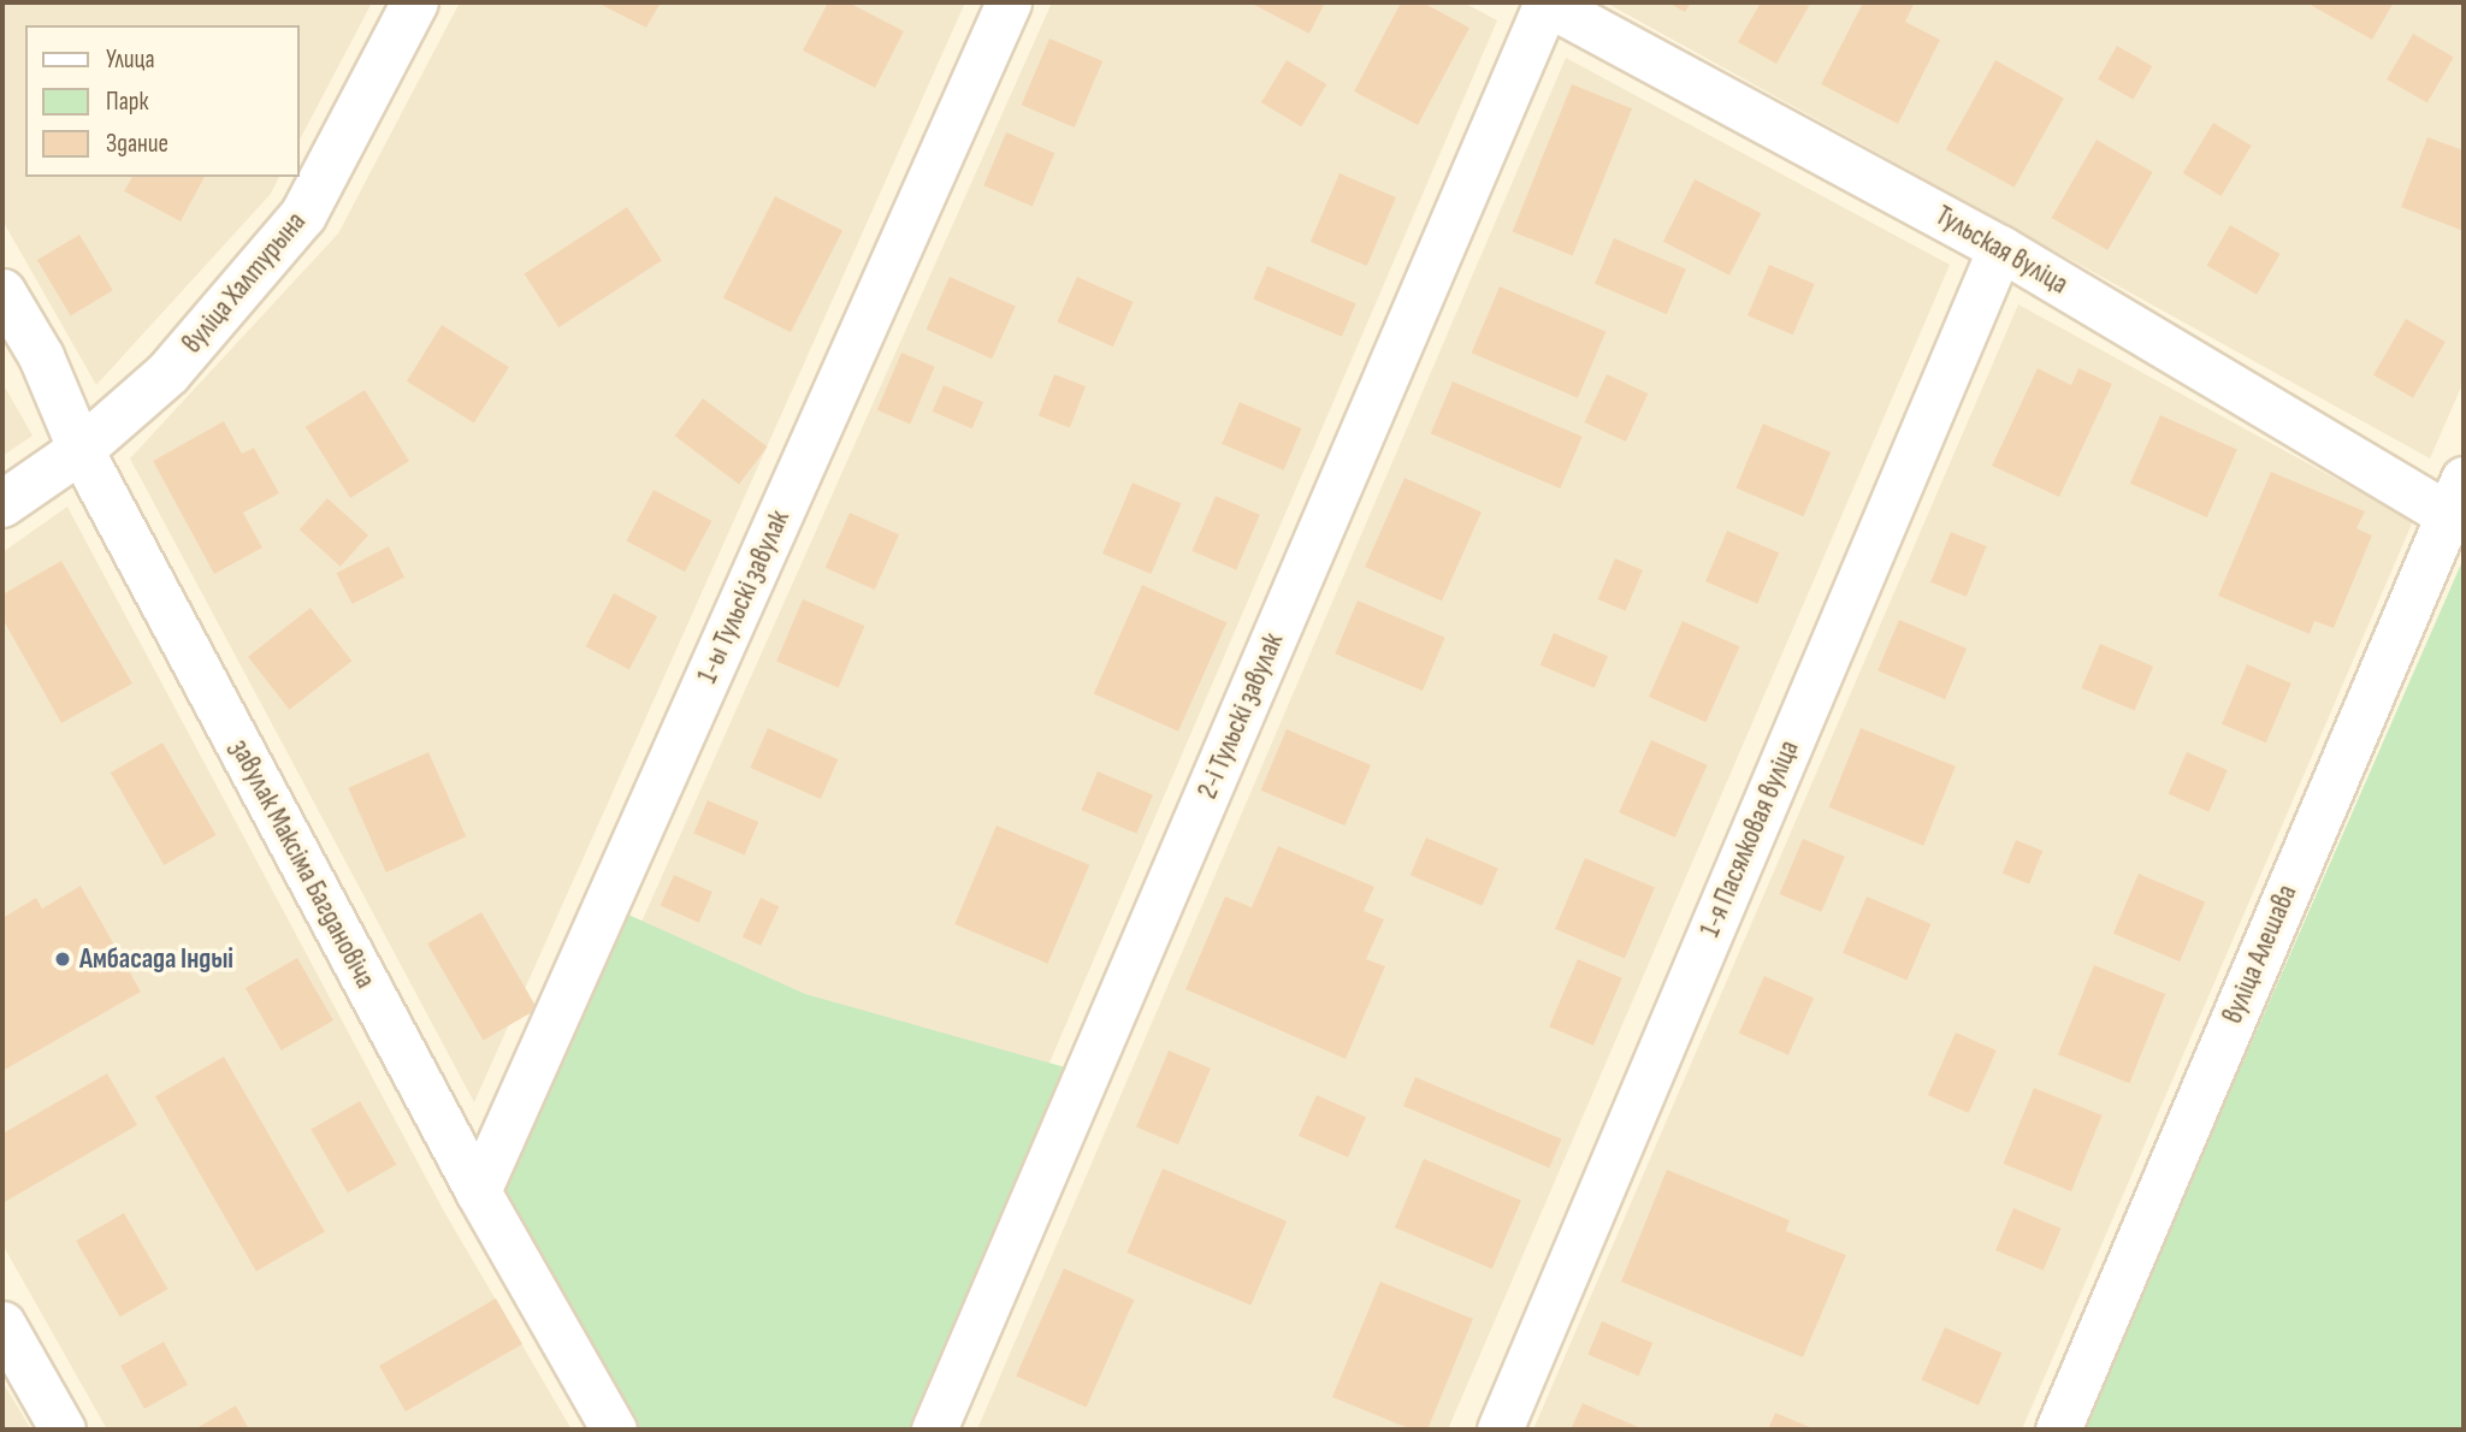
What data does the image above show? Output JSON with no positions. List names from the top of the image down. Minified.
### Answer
{"streets":{"street":["Тульская вуліца","вуліца Халтурына","1-ы Тульскі завулак","2-і Тульскі завулак","1-я Пасялковая вуліца","завулак Максіма Багдановіча","вуліца Алешава"]},"crossings":[["Тульская вуліца","2-і Тульскі завулак"],["Тульская вуліца","1-я Пасялковая вуліца"],["Тульская вуліца","вуліца Алешава"],["вуліца Халтурына","завулак Максіма Багдановіча"],["1-ы Тульскі завулак","завулак Максіма Багдановіча"]],"places":["Амбасада Індыі"],"legend":["Улица","Парк","Здание"]}
